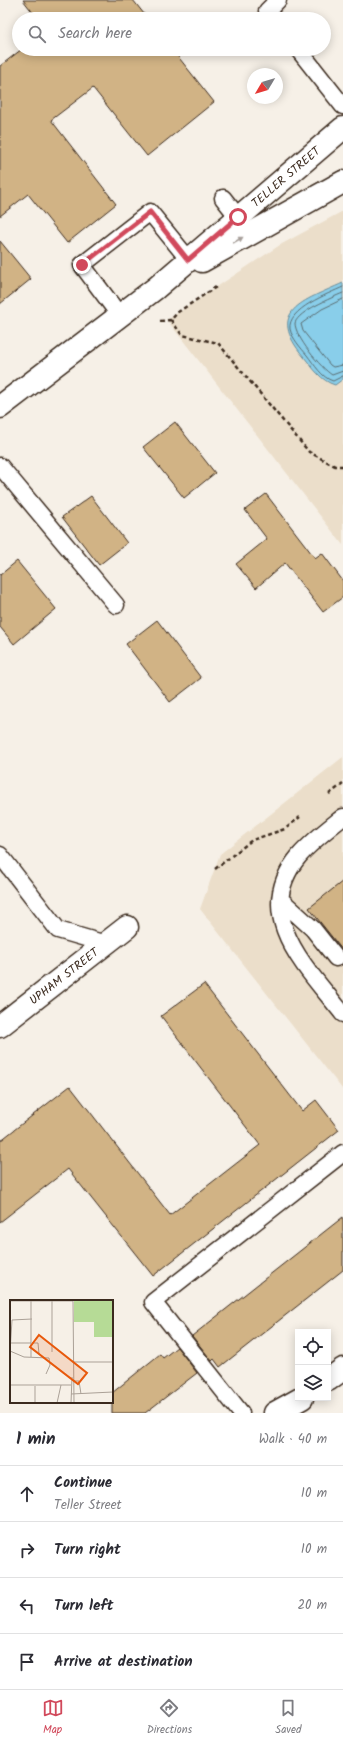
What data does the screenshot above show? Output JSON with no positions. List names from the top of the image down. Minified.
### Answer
{"streets":{"street":["TELLER STREET","UPHAM STREET"]},"north":"bottom left","page":{"search":"Search here","heading":["1 min","Walk · 40 m"],"list":[["Continue","Teller Street","10 m"],["Turn right","10 m"],["Turn left","20 m"],"Arrive at destination"],"nav":["Map","Directions","Saved"]}}
